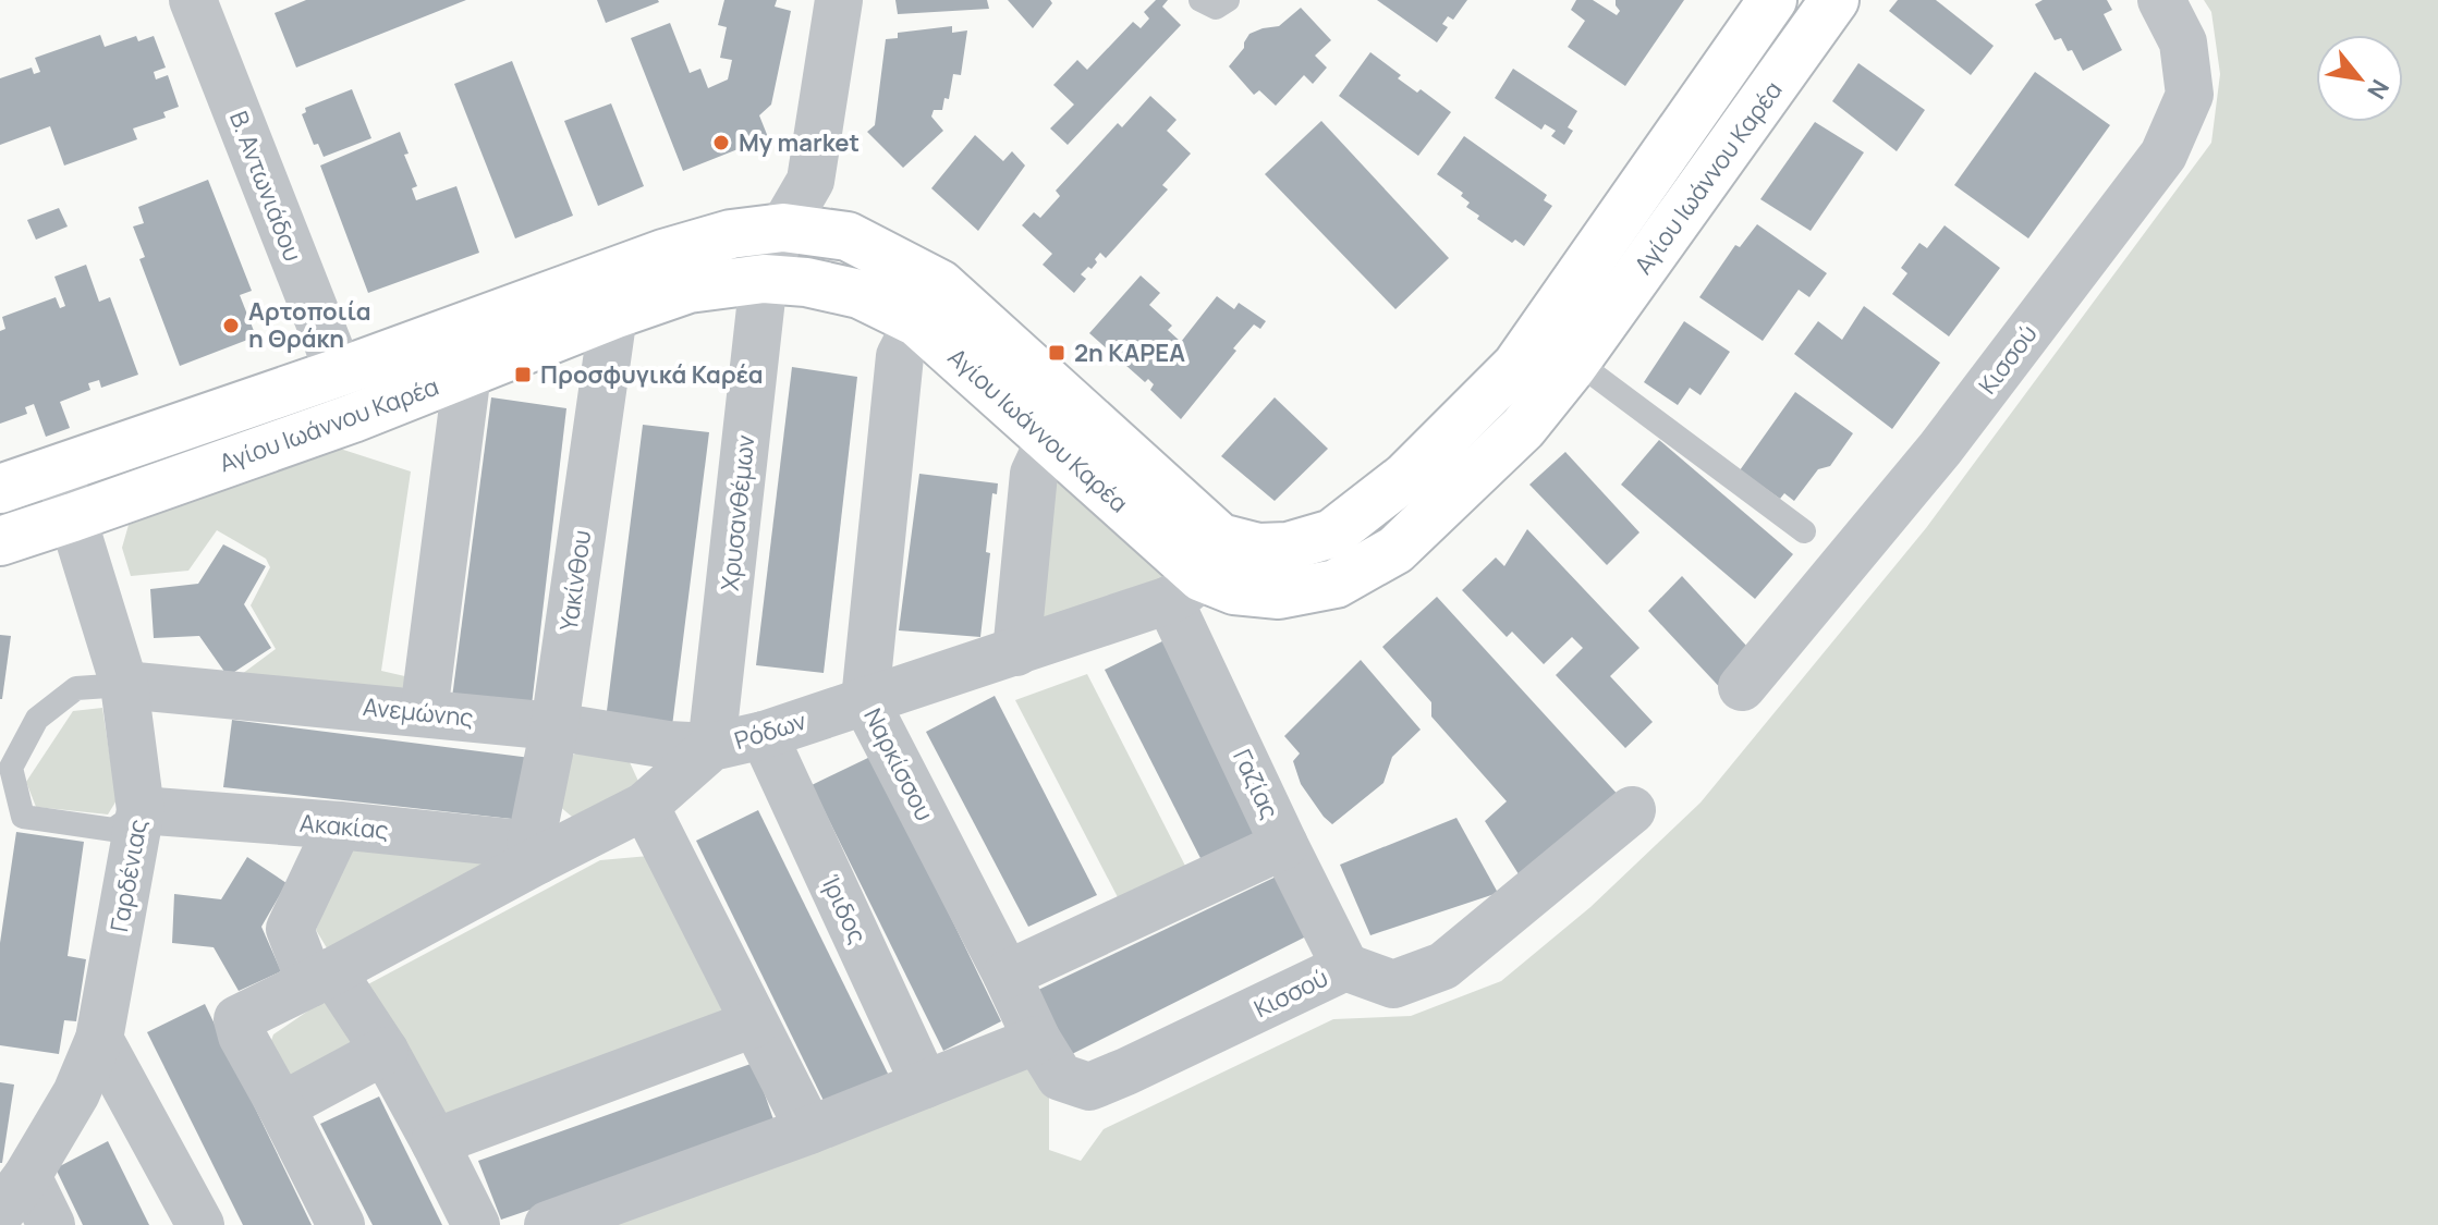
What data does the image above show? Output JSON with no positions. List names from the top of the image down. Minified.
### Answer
{"streets":{"street":["Αγίου Ιωάννου Καρέα","Β. Αντωνιάδου","Κισσού","Χρυσανθέμων","Υακίνθου","Ανεμώνης","Ρόδων","Ναρκίσσου","Γαζίας","Ακακίας","Γαρδένιας","Ίριδος"]},"crossings":[["Αγίου Ιωάννου Καρέα","Β. Αντωνιάδου"],["Αγίου Ιωάννου Καρέα","Χρυσανθέμων"],["Αγίου Ιωάννου Καρέα","Υακίνθου"],["Αγίου Ιωάννου Καρέα","Ρόδων"],["Αγίου Ιωάννου Καρέα","Ναρκίσσου"],["Αγίου Ιωάννου Καρέα","Γαζίας"],["Αγίου Ιωάννου Καρέα","Γαρδένιας"],["Κισσού","Ναρκίσσου"],["Κισσού","Γαζίας"],["Κισσού","Ίριδος"],["Χρυσανθέμων","Ανεμώνης"],["Χρυσανθέμων","Ρόδων"],["Υακίνθου","Ανεμώνης"],["Υακίνθου","Ρόδων"],["Υακίνθου","Ακακίας"],["Ανεμώνης","Ρόδων"],["Ανεμώνης","Γαρδένιας"],["Ρόδων","Ναρκίσσου"],["Ρόδων","Γαζίας"],["Ρόδων","Ακακίας"],["Ρόδων","Ίριδος"],["Ακακίας","Γαρδένιας"]],"places":{"other":["My market","Αρτοποιία η Θράκη"],"transit":["2η ΚΑΡΕΑ","Προσφυγικά Καρέα"]},"north":"bottom right"}
